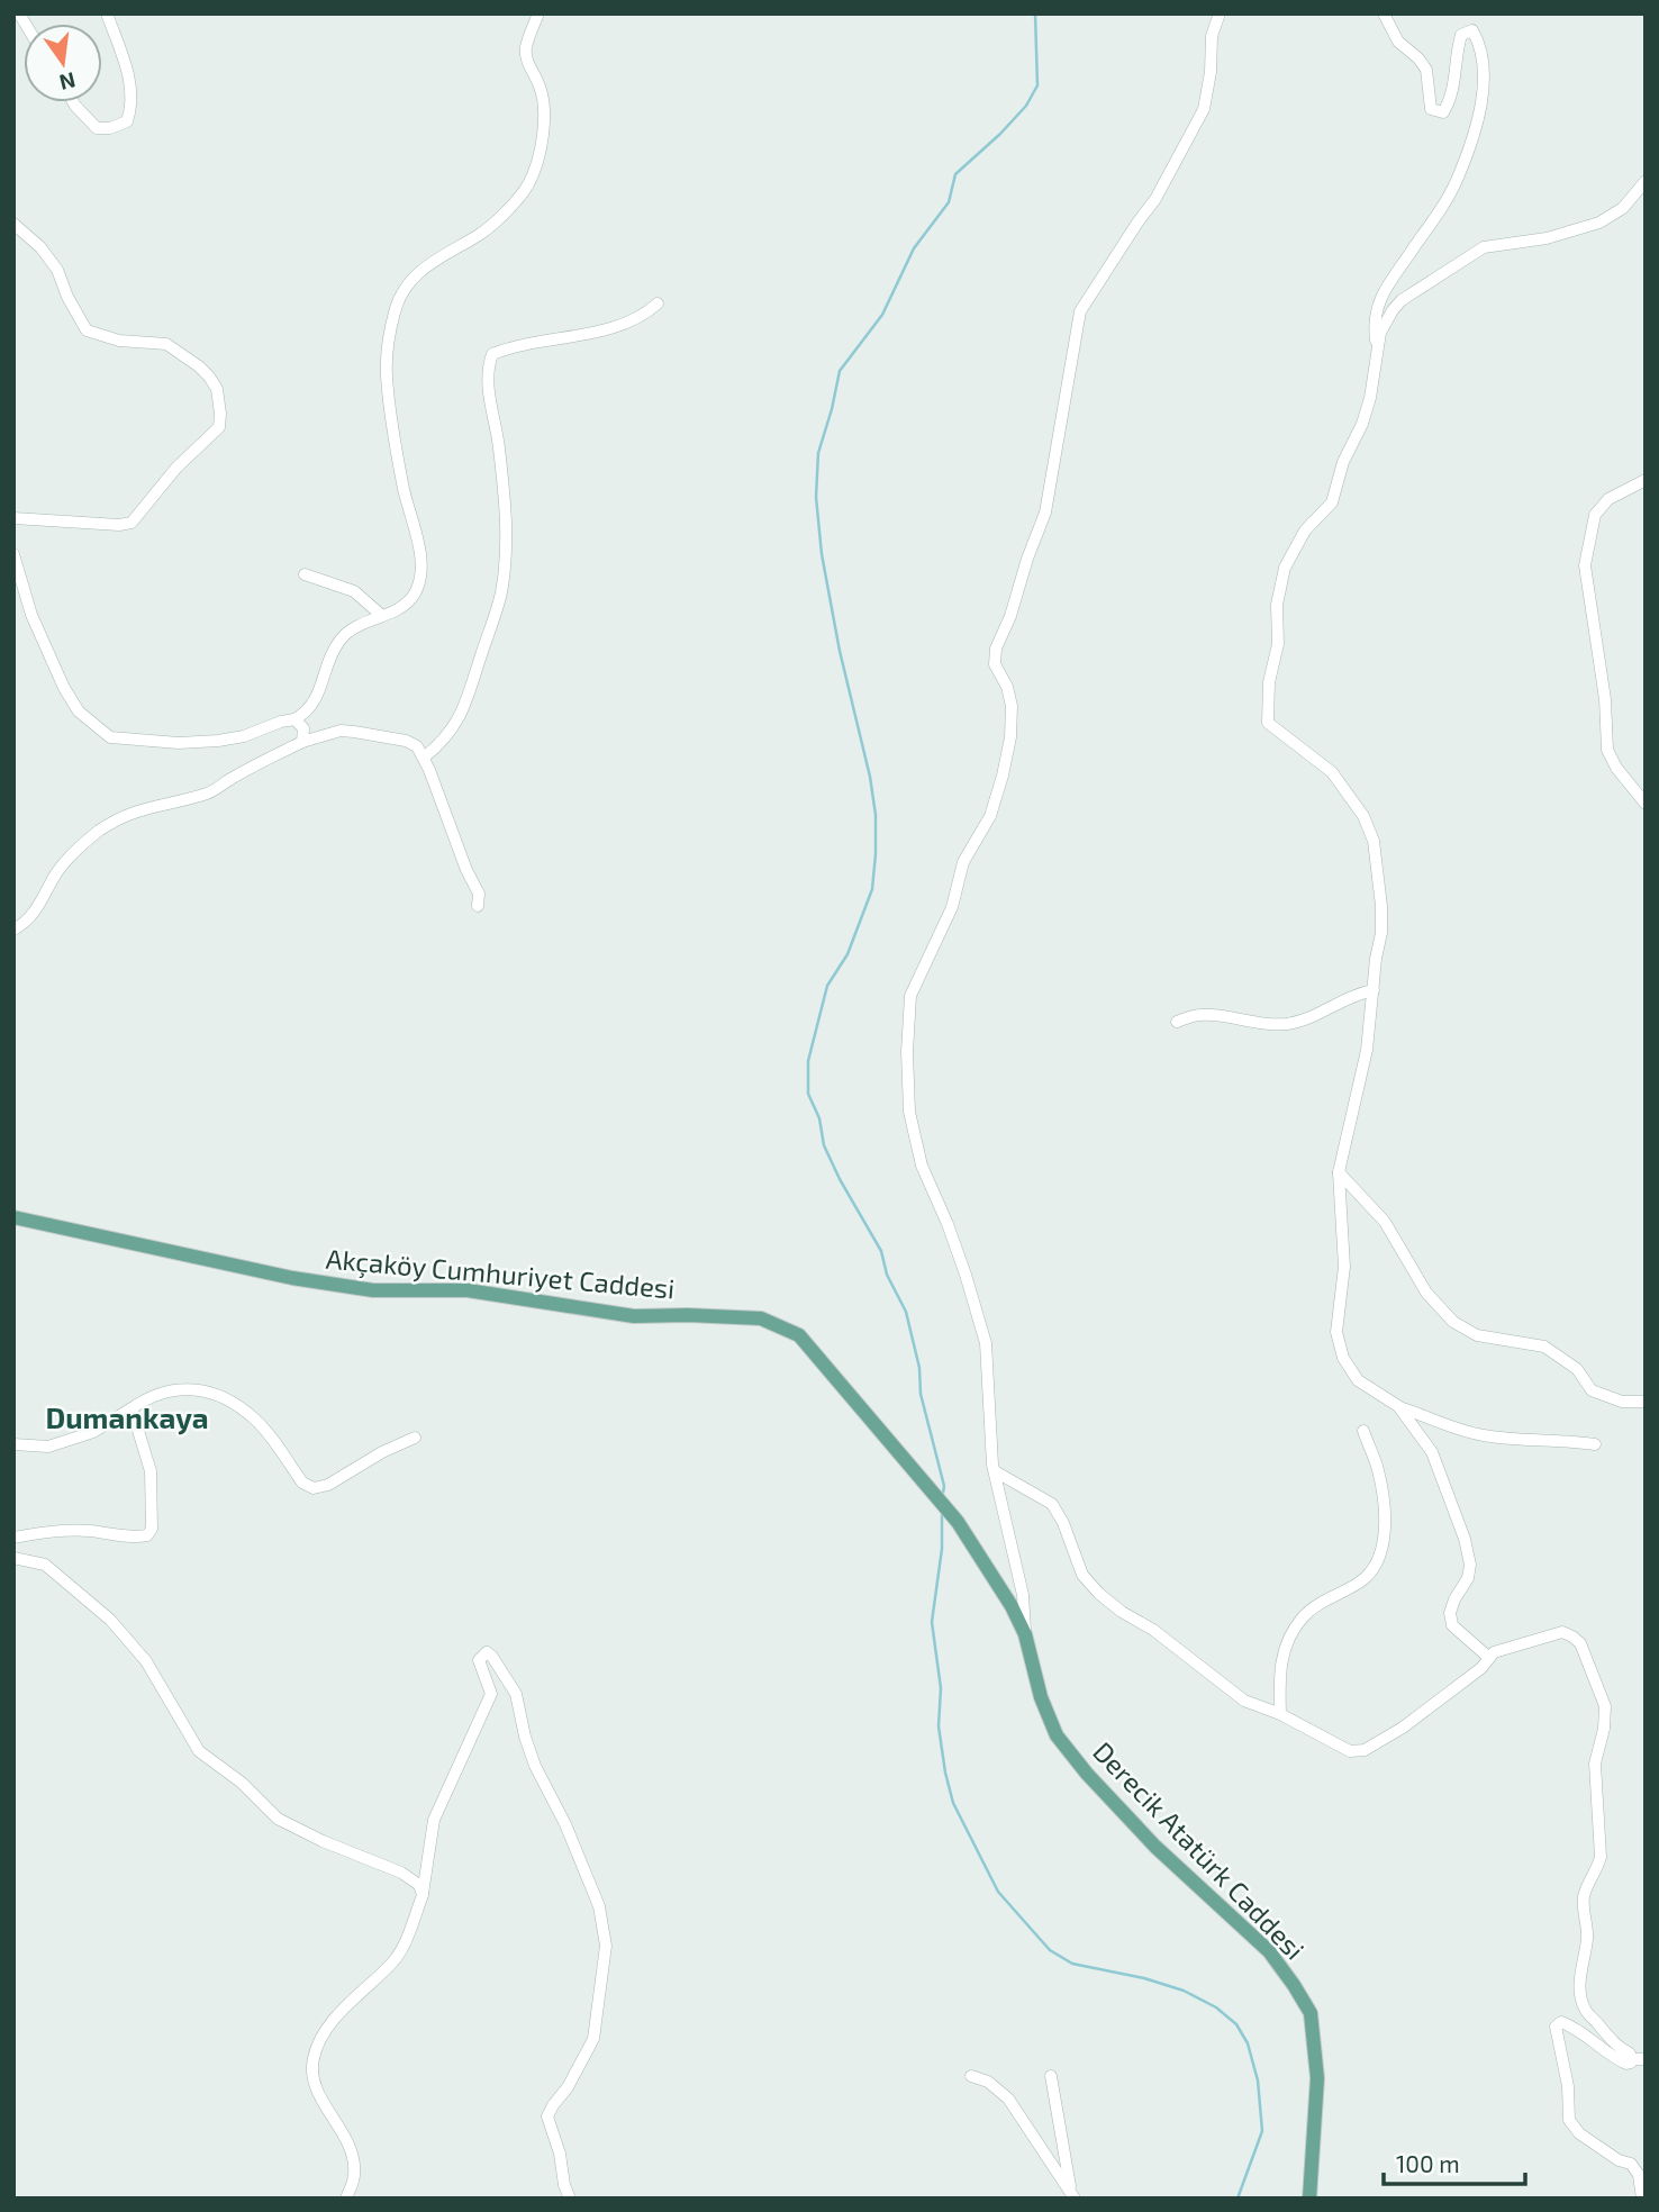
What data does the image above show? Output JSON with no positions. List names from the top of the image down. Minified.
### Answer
{"streets":{"main road":["Akçaköy Cumhuriyet Caddesi","Derecik Atatürk Caddesi"]},"crossings":[["Akçaköy Cumhuriyet Caddesi","Derecik Atatürk Caddesi"]],"districts":["Dumankaya"],"scale_bar":"100 m","north":"bottom"}
